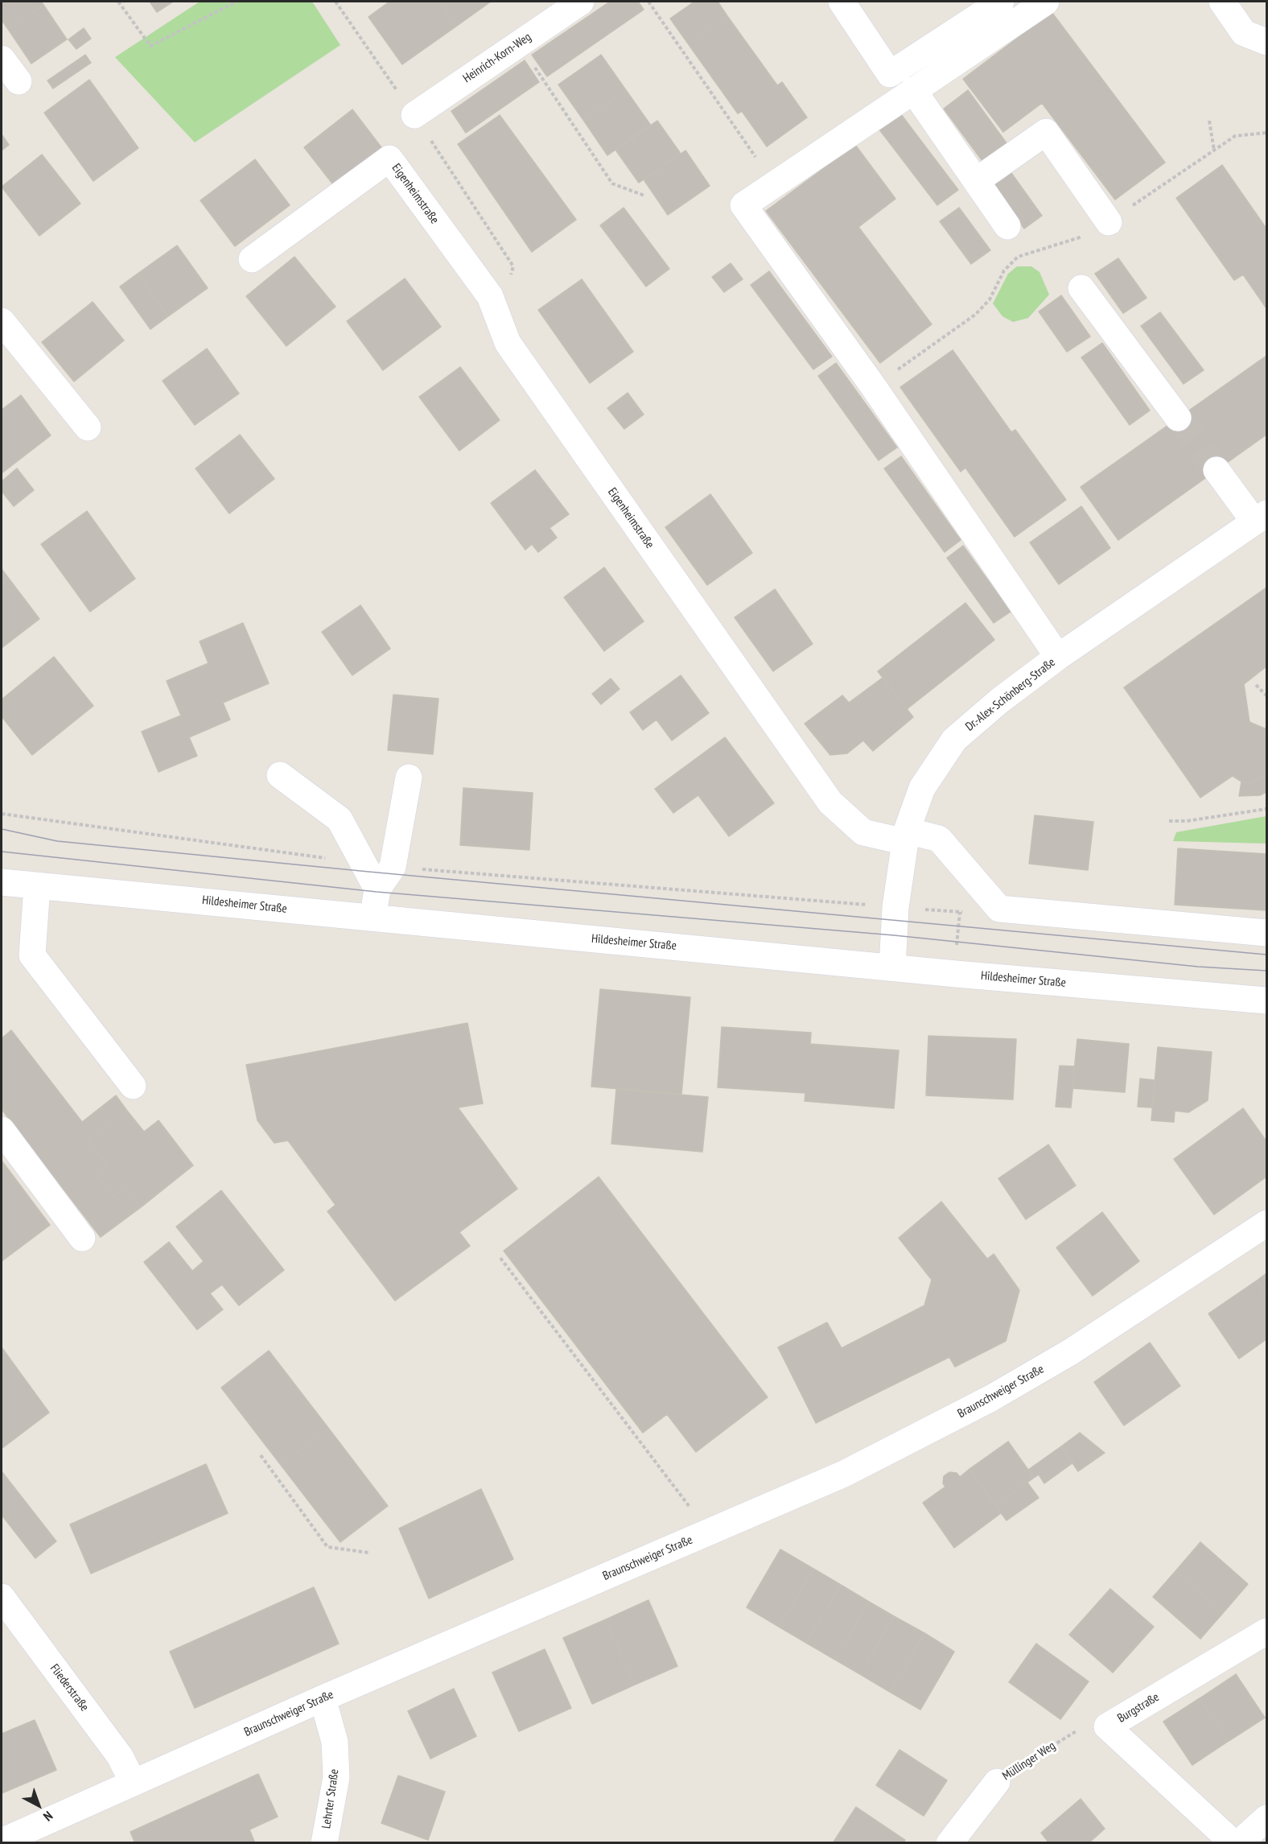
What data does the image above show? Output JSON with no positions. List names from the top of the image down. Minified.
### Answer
{"streets":{"street":["Heinrich-Korn-Weg","Eigenheimstraße","Dr.-Alex-Schönberg-Straße","Hildesheimer Straße","Braunschweiger Straße","Fliederstraße","Burgstraße","Müllinger Weg","Lehrter Straße"]},"crossings":[["Eigenheimstraße","Dr.-Alex-Schönberg-Straße"],["Dr.-Alex-Schönberg-Straße","Hildesheimer Straße"],["Braunschweiger Straße","Fliederstraße"],["Braunschweiger Straße","Lehrter Straße"],["Burgstraße","Müllinger Weg"]],"north":"bottom right"}
